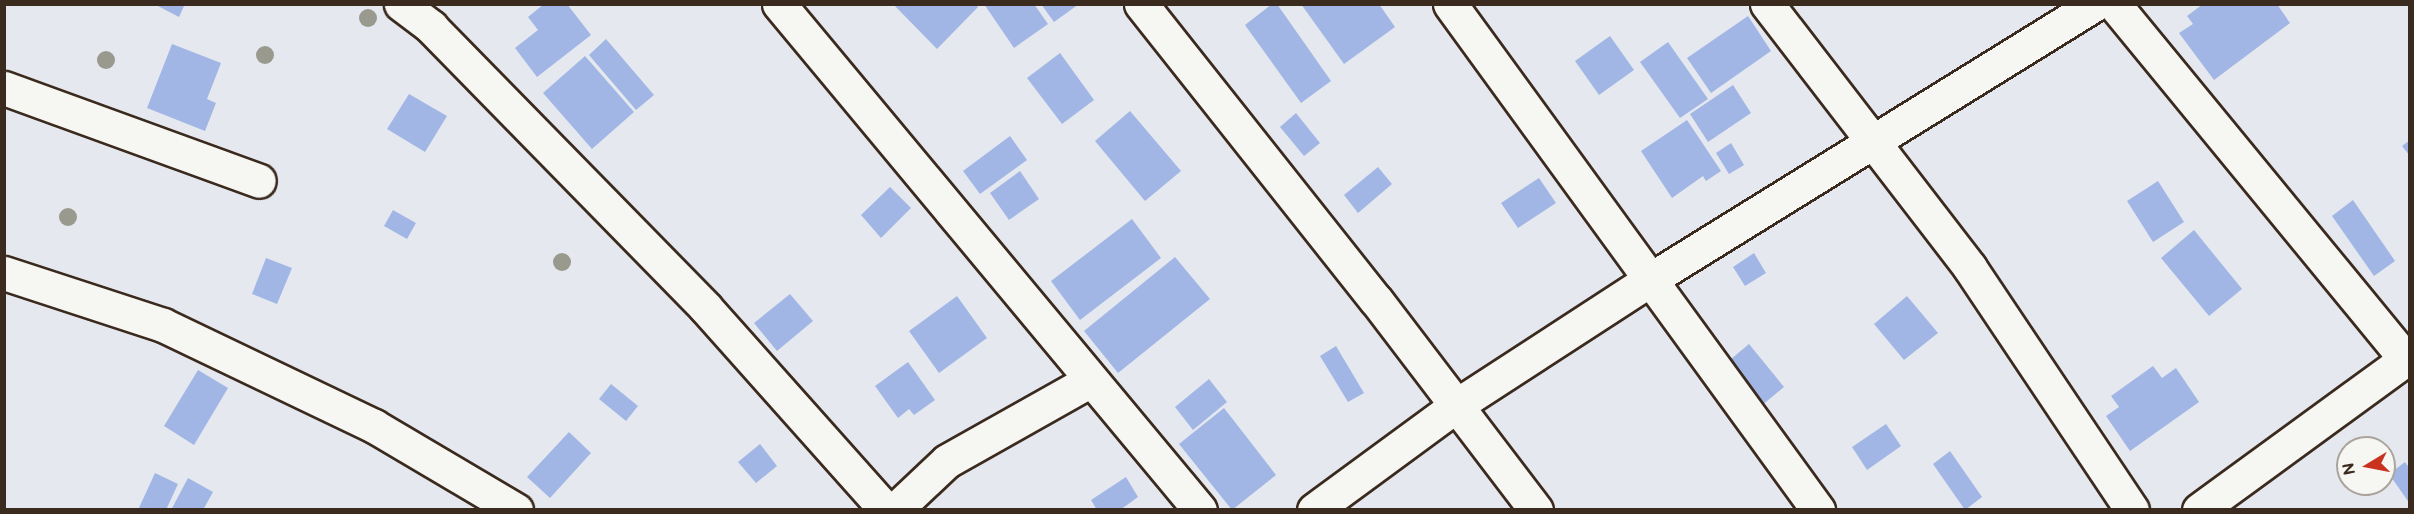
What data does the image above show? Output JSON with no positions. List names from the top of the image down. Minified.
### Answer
{"north":"left"}
